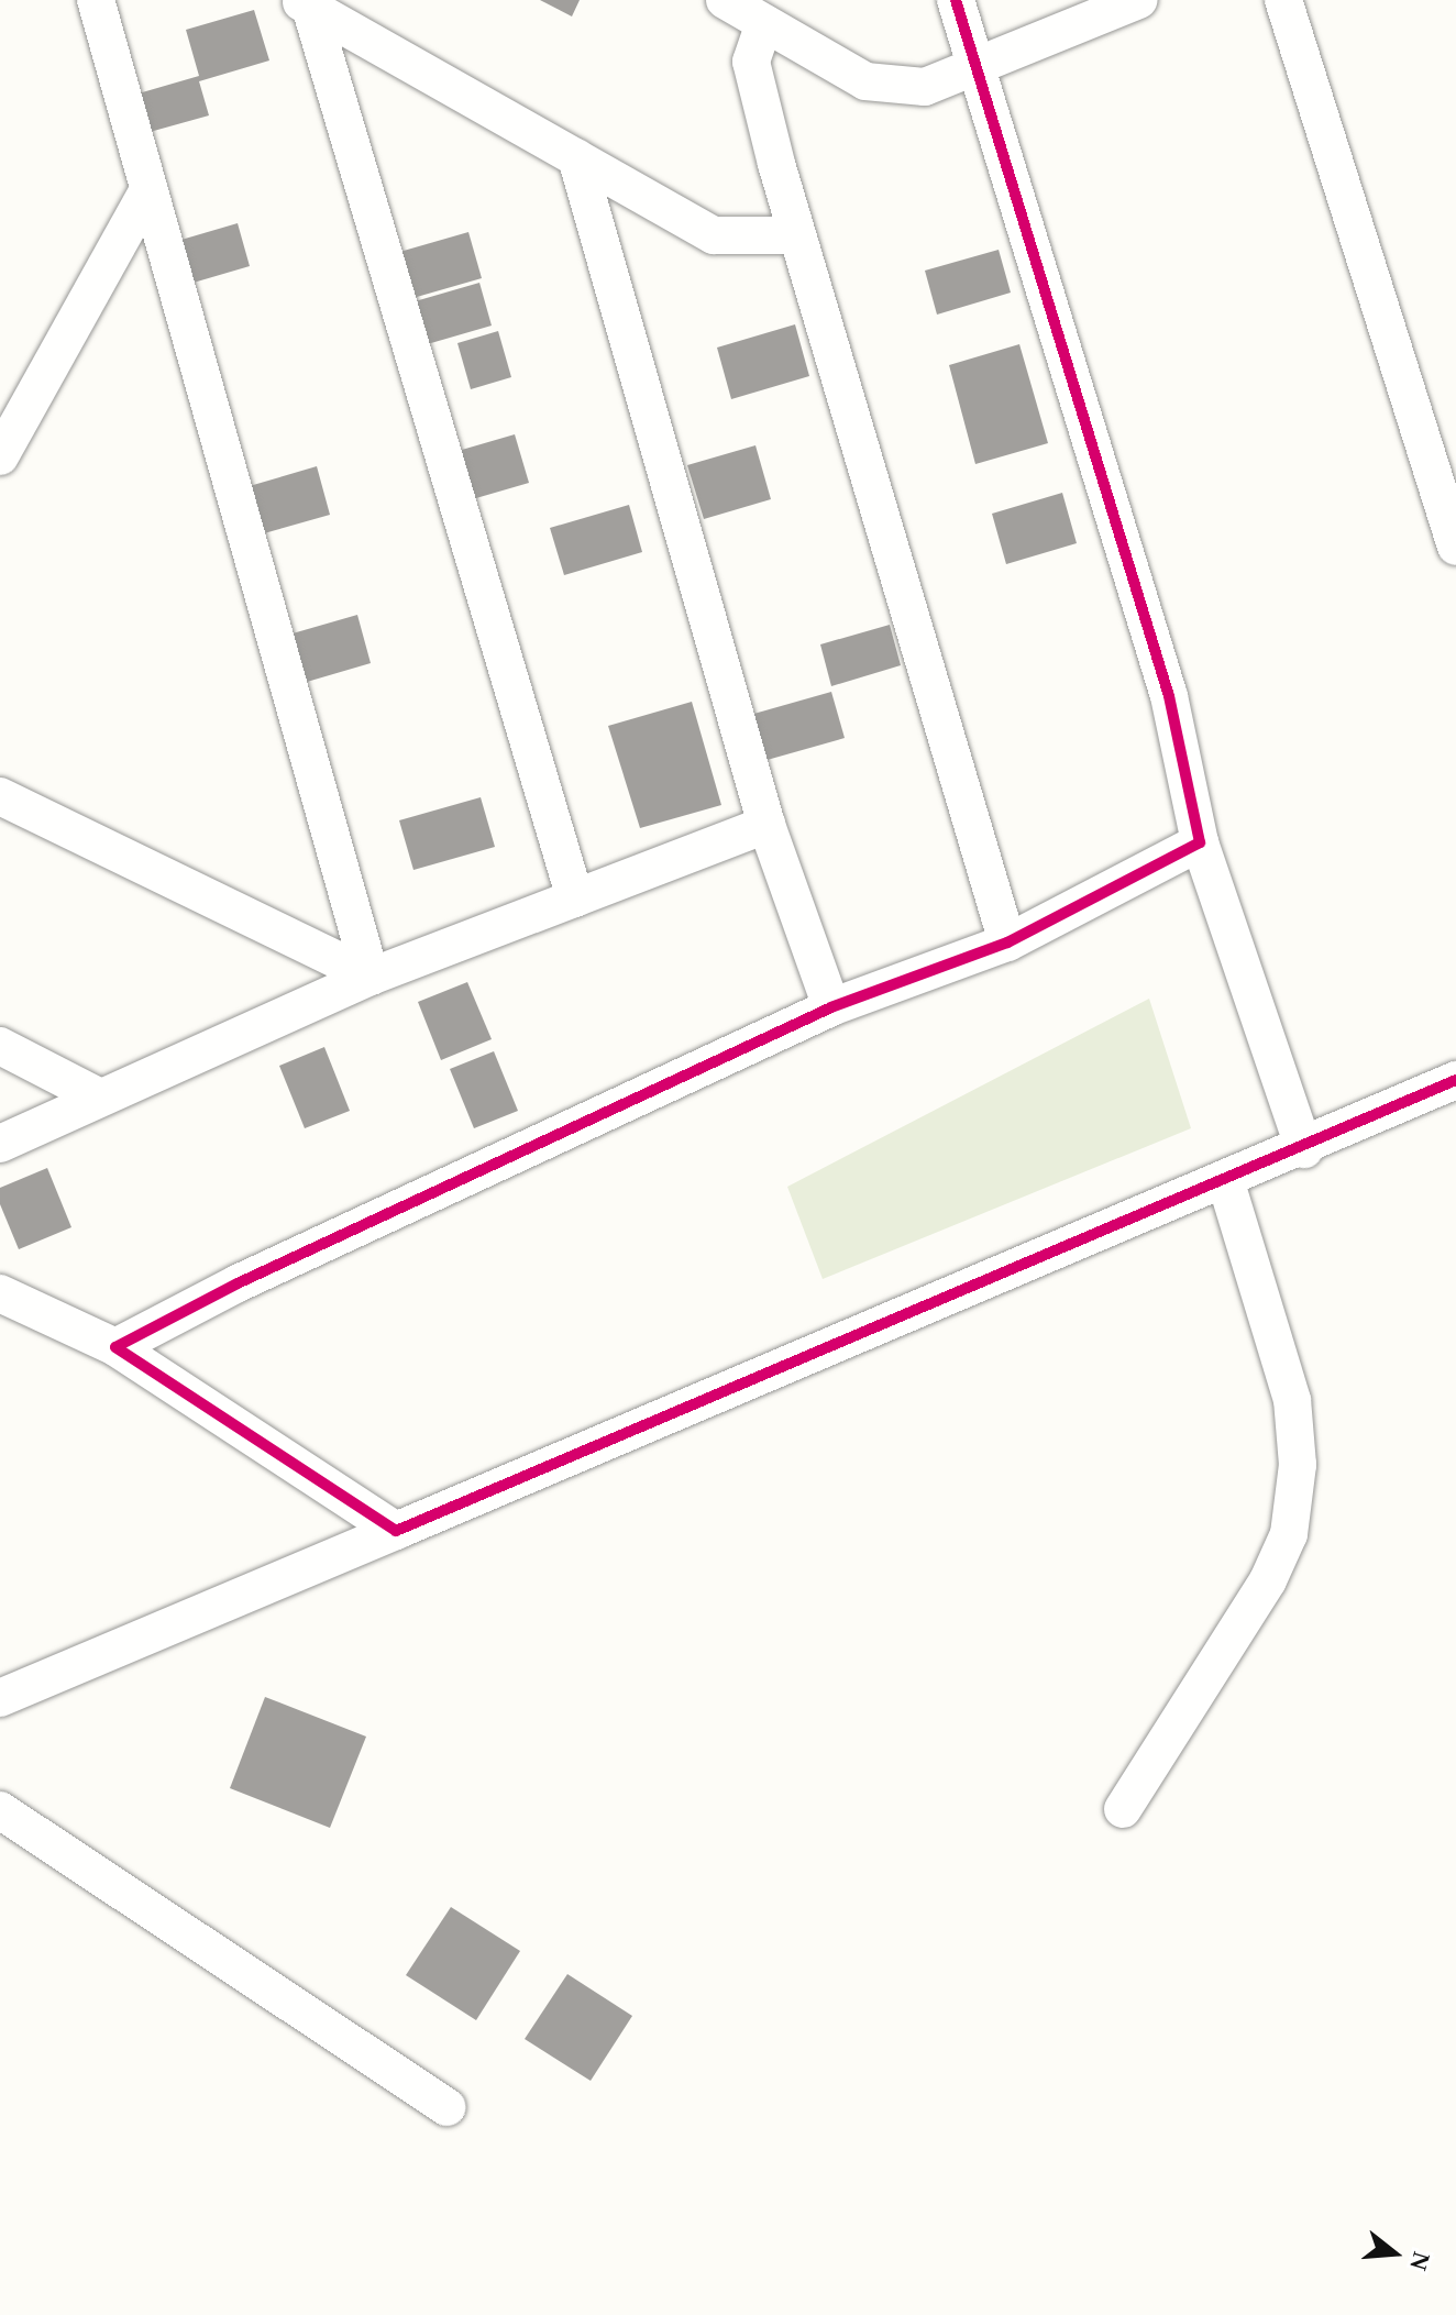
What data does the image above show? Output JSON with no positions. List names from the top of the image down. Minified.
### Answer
{"north":"right"}
